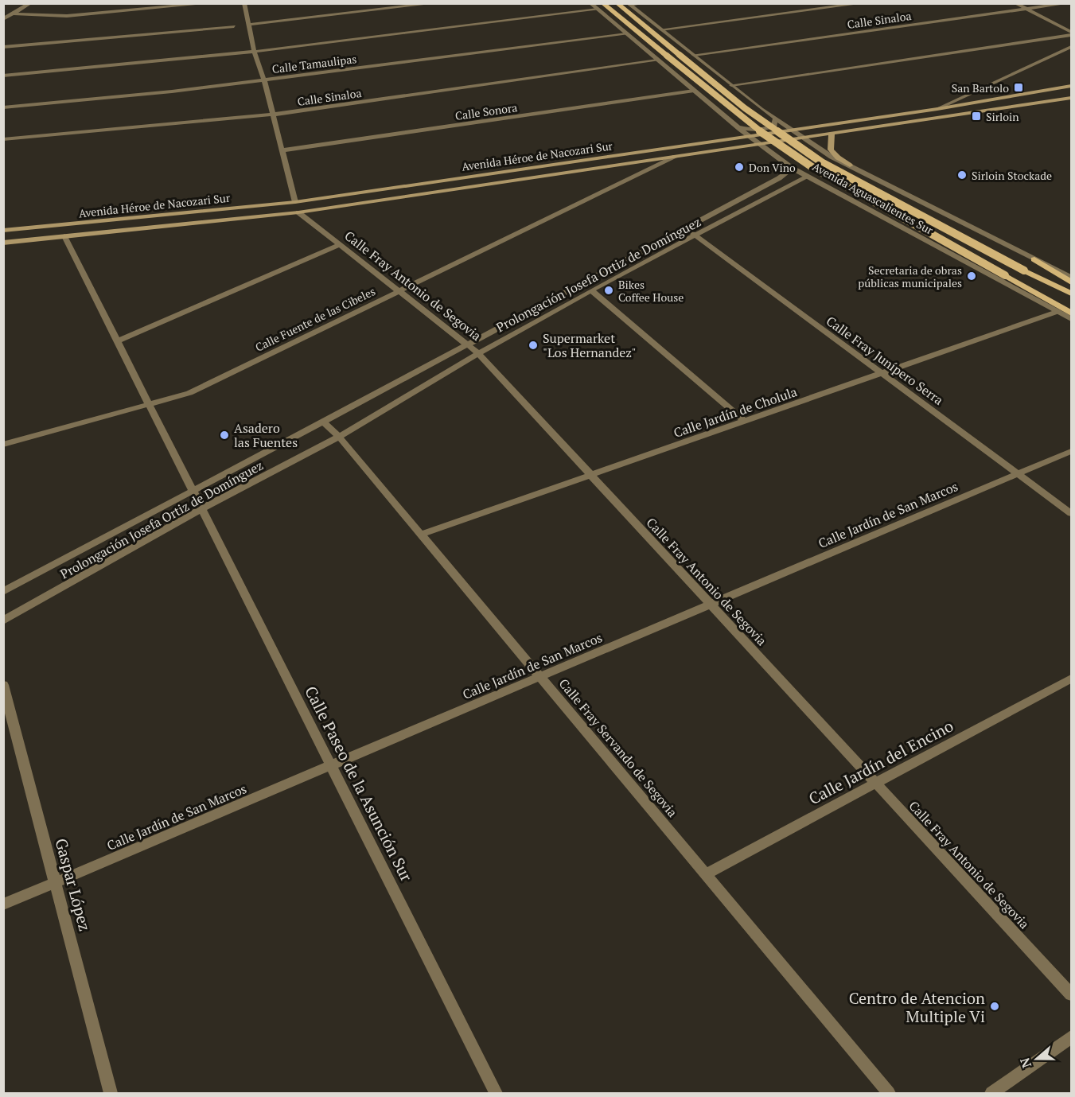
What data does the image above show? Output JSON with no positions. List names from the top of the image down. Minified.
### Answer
{"streets":{"main road":["Avenida Héroe de Nacozari Sur","Avenida Aguascalientes Sur"],"street":["Calle Sinaloa","Calle Tamaulipas","Calle Sonora","Prolongación Josefa Ortiz de Domínguez","Calle Fray Antonio de Segovia","Calle Fuente de las Cibeles","Calle Fray Junípero Serra","Calle Jardín de Cholula","Calle Jardín de San Marcos","Calle Fray Servando de Segovia","Calle Jardín del Encino","Calle Paseo de la Asunción Sur","Gaspar López"]},"crossings":[["Calle Sinaloa","Avenida Aguascalientes Sur"],["Calle Tamaulipas","Avenida Aguascalientes Sur"],["Calle Sonora","Avenida Aguascalientes Sur"],["Avenida Héroe de Nacozari Sur","Avenida Aguascalientes Sur"],["Avenida Héroe de Nacozari Sur","Calle Fray Antonio de Segovia"],["Avenida Héroe de Nacozari Sur","Calle Fuente de las Cibeles"],["Avenida Héroe de Nacozari Sur","Calle Paseo de la Asunción Sur"],["Avenida Aguascalientes Sur","Prolongación Josefa Ortiz de Domínguez"],["Avenida Aguascalientes Sur","Calle Jardín de Cholula"],["Prolongación Josefa Ortiz de Domínguez","Calle Fray Antonio de Segovia"],["Prolongación Josefa Ortiz de Domínguez","Calle Fray Junípero Serra"],["Prolongación Josefa Ortiz de Domínguez","Calle Fray Servando de Segovia"],["Prolongación Josefa Ortiz de Domínguez","Calle Paseo de la Asunción Sur"],["Calle Fray Antonio de Segovia","Calle Fuente de las Cibeles"],["Calle Fray Antonio de Segovia","Calle Jardín de Cholula"],["Calle Fray Antonio de Segovia","Calle Jardín de San Marcos"],["Calle Fray Antonio de Segovia","Calle Jardín del Encino"],["Calle Fuente de las Cibeles","Calle Paseo de la Asunción Sur"],["Calle Fray Junípero Serra","Calle Jardín de Cholula"],["Calle Fray Junípero Serra","Calle Jardín de San Marcos"],["Calle Jardín de Cholula","Calle Fray Servando de Segovia"],["Calle Jardín de San Marcos","Calle Fray Servando de Segovia"],["Calle Jardín de San Marcos","Calle Paseo de la Asunción Sur"],["Calle Jardín de San Marcos","Gaspar López"],["Calle Fray Servando de Segovia","Calle Jardín del Encino"]],"places":{"transit":["San Bartolo","Sirloin"],"other":["Don Vino","Sirloin Stockade","Secretaria de obras públicas municipales","Bikes Coffee House","Supermarket \"Los Hernandez\"","Asadero las Fuentes","Centro de Atencion Multiple Vi"]},"north":"left"}
